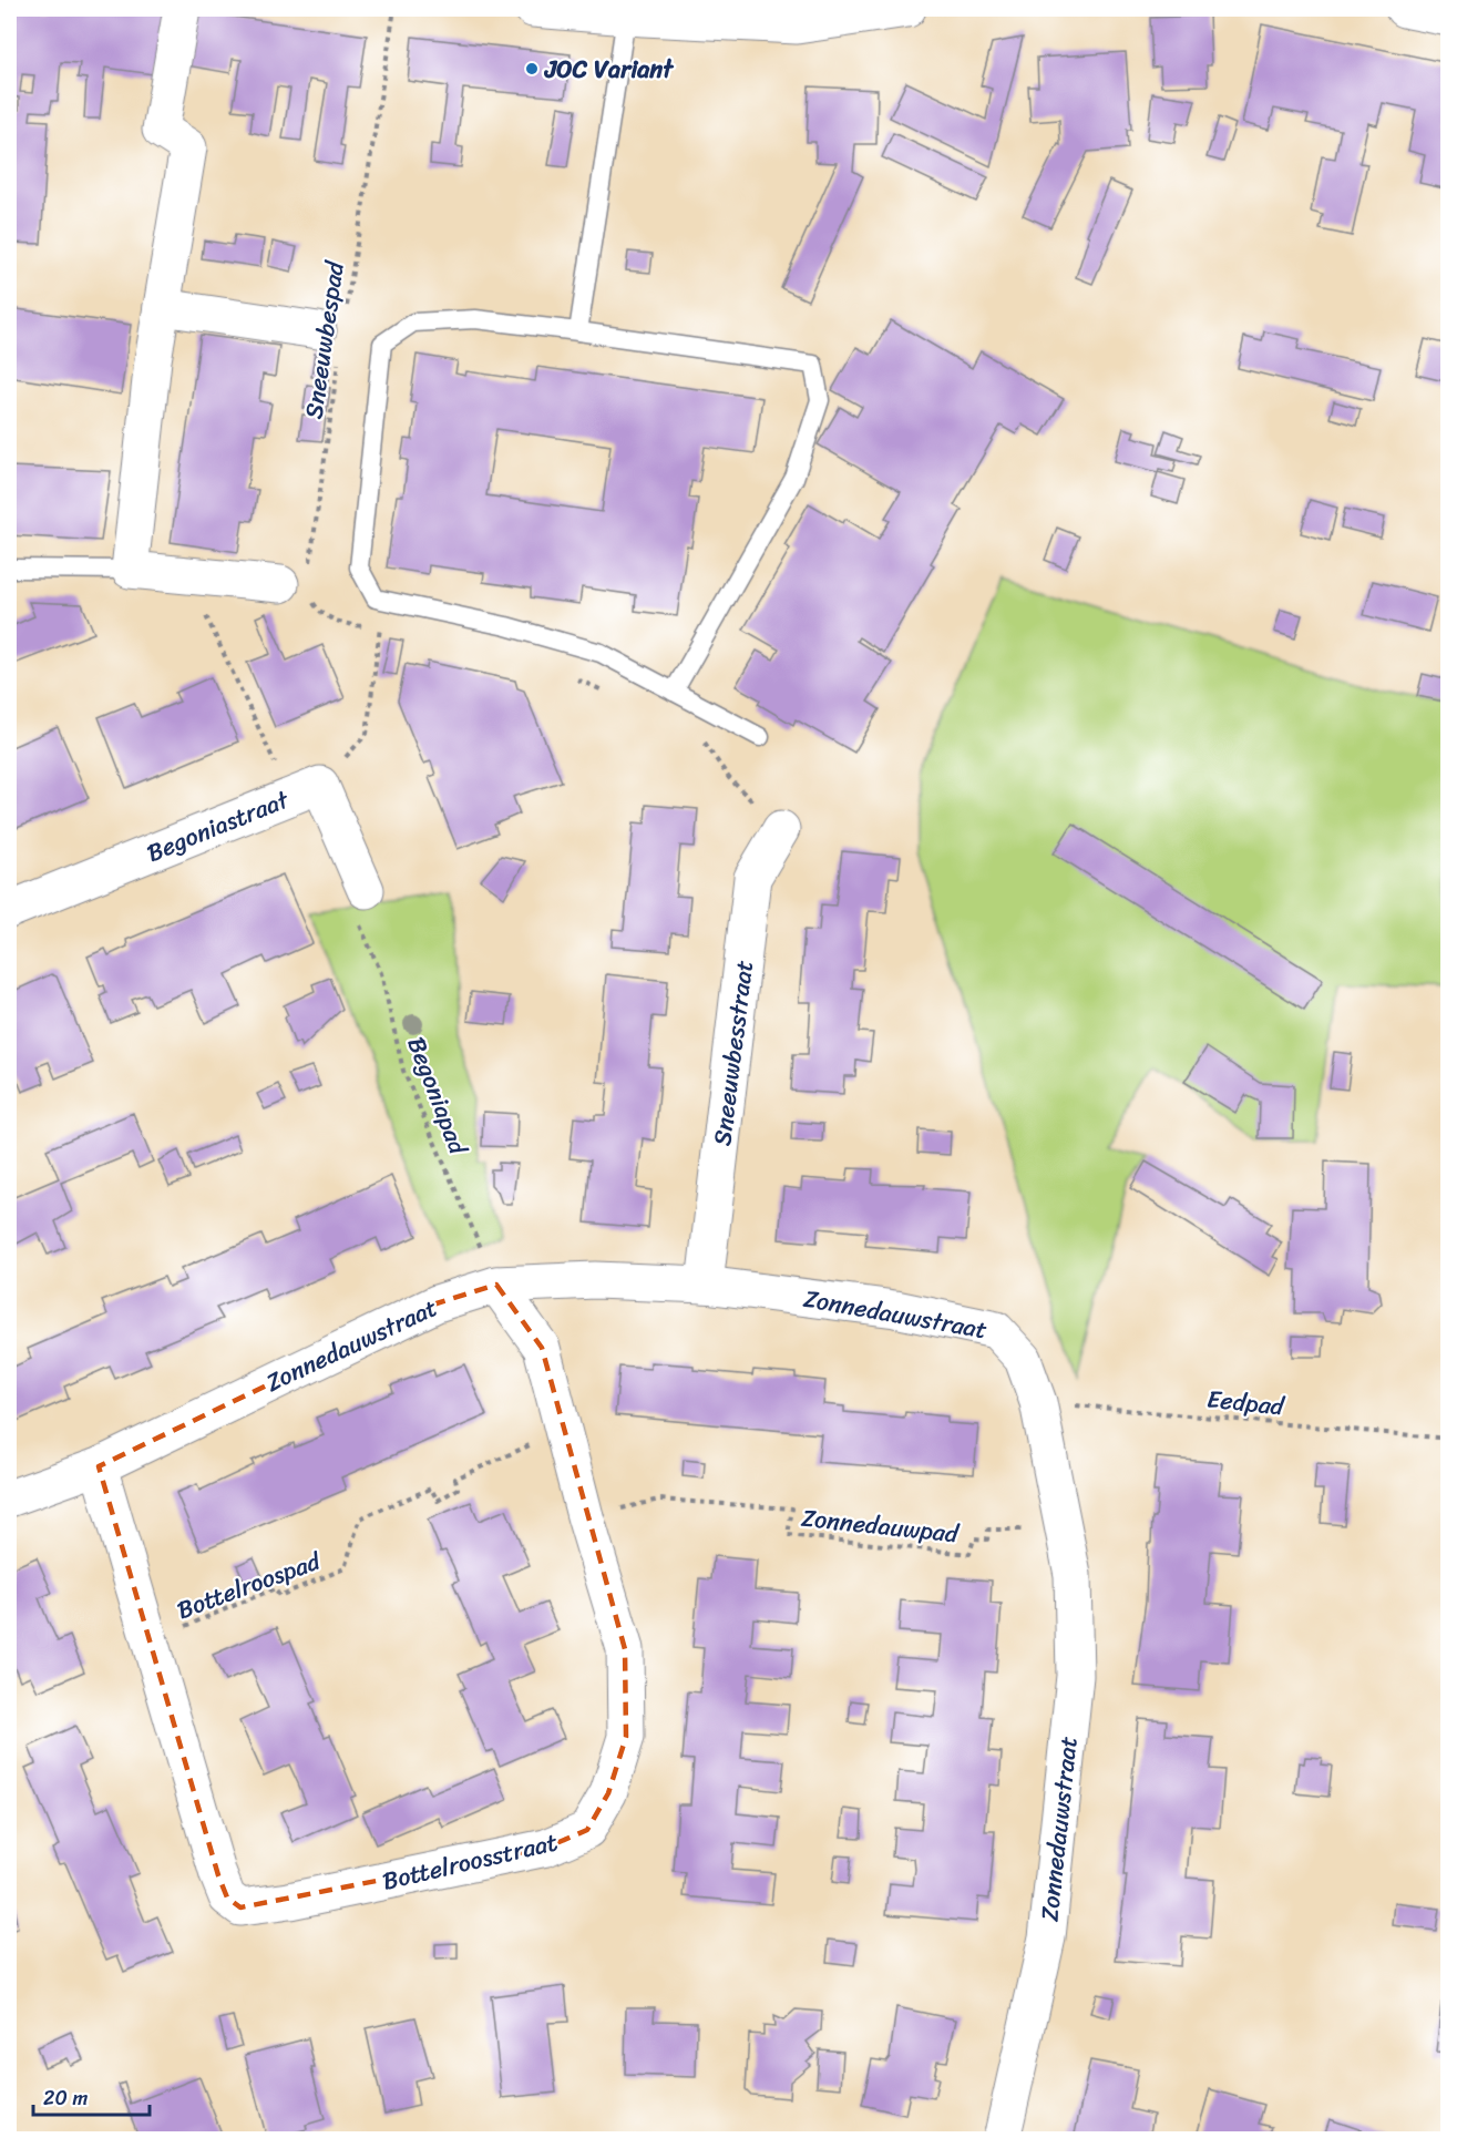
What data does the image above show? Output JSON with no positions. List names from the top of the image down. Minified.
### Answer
{"streets":{"street":["Begoniastraat","Sneeuwbesstraat","Zonnedauwstraat","Bottelroosstraat"],"path":["Sneeuwbespad","Begoniapad","Eedpad","Zonnedauwpad","Bottelroospad"]},"crossings":[["Begoniastraat","Begoniapad"],["Sneeuwbesstraat","Zonnedauwstraat"],["Begoniapad","Zonnedauwstraat"],["Begoniapad","Bottelroosstraat"],["Zonnedauwstraat","Eedpad"],["Zonnedauwstraat","Zonnedauwpad"],["Zonnedauwstraat","Bottelroosstraat"],["Zonnedauwpad","Bottelroosstraat"],["Bottelroospad","Bottelroosstraat"]],"places":["JOC Variant"],"scale_bar":"20 m"}
